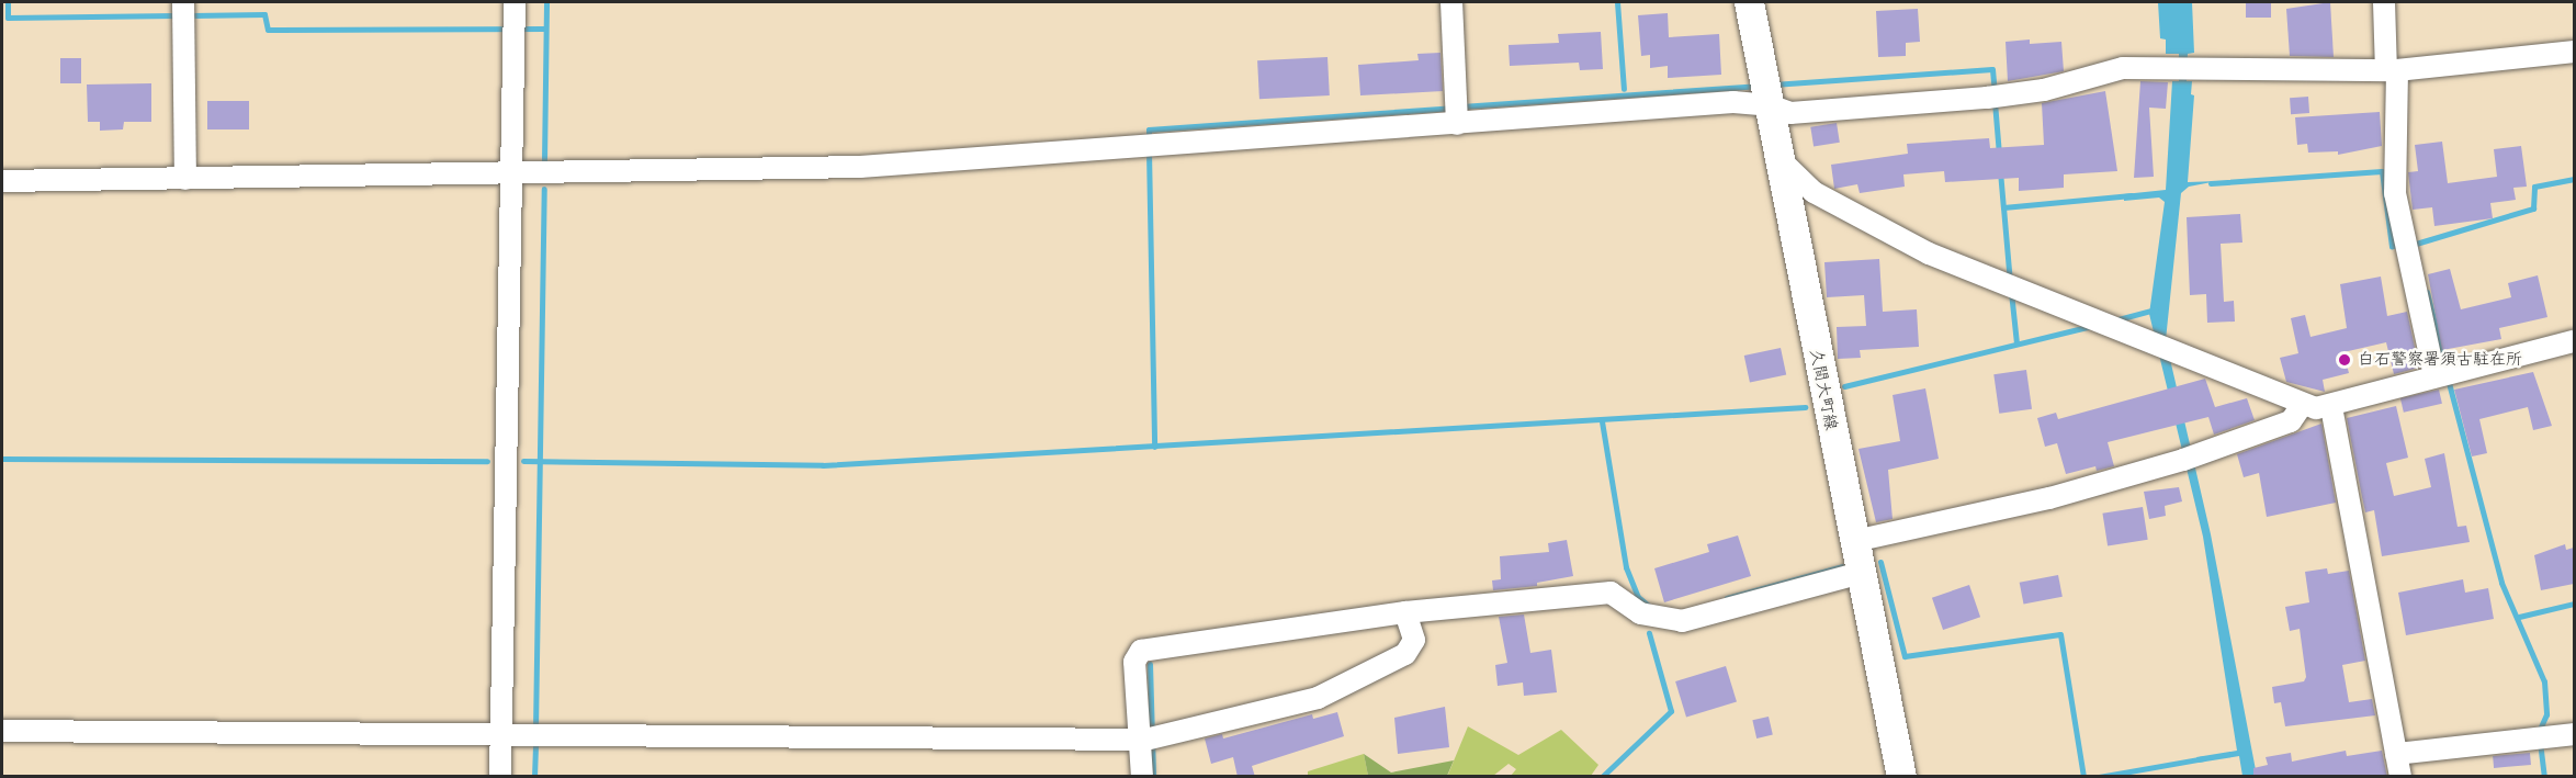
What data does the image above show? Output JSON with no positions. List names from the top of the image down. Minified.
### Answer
{"streets":{"main road":["久間大町線"]},"places":["白石警察署須古駐在所"]}
